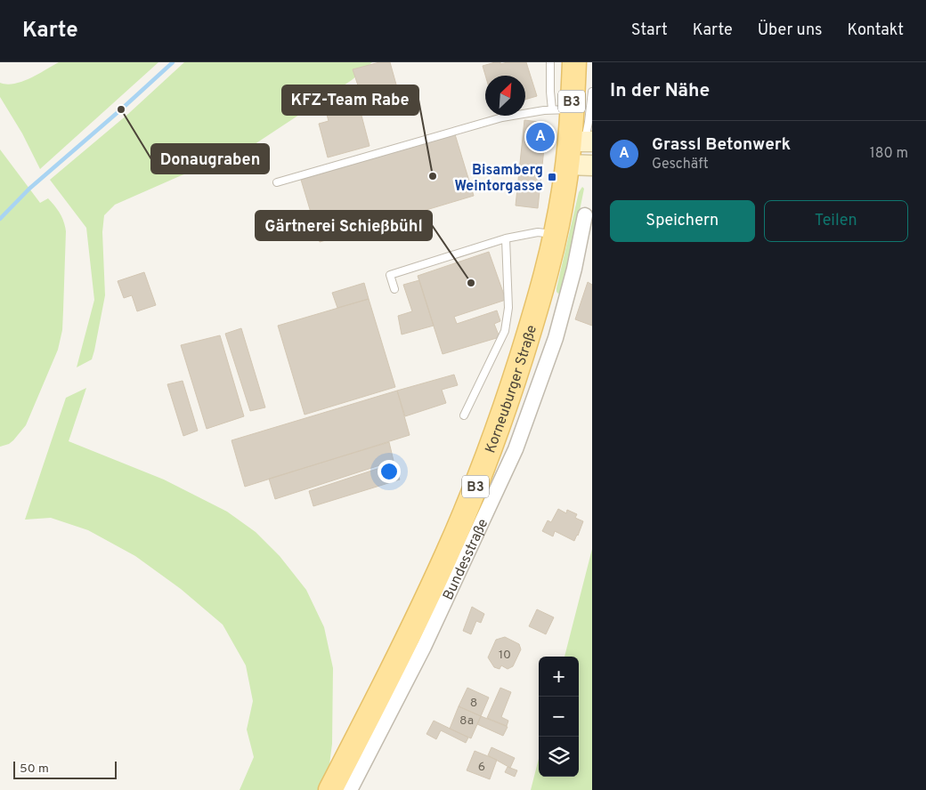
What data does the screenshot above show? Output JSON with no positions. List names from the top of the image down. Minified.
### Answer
{"streets":{"main road":["B3","Korneuburger Straße"],"street":["Bundesstraße"]},"places":{"other":["Donaugraben","KFZ-Team Rabe","Gärtnerei Schießbühl"],"transit":["Bisamberg Weintorgasse"]},"house_numbers":["10","8","8a","6"],"scale_bar":"50 m","north":"top right","page":{"header":"Karte","nav":["Start","Karte","Über uns","Kontakt"],"heading":"In der Nähe","list":[{"mark":"A","name":"Grassl Betonwerk","note":"Geschäft","value":"180 m"}],"pins":"A","buttons":["Speichern","Teilen"],"map_buttons":["+","−"],"scale":"50 m"}}
